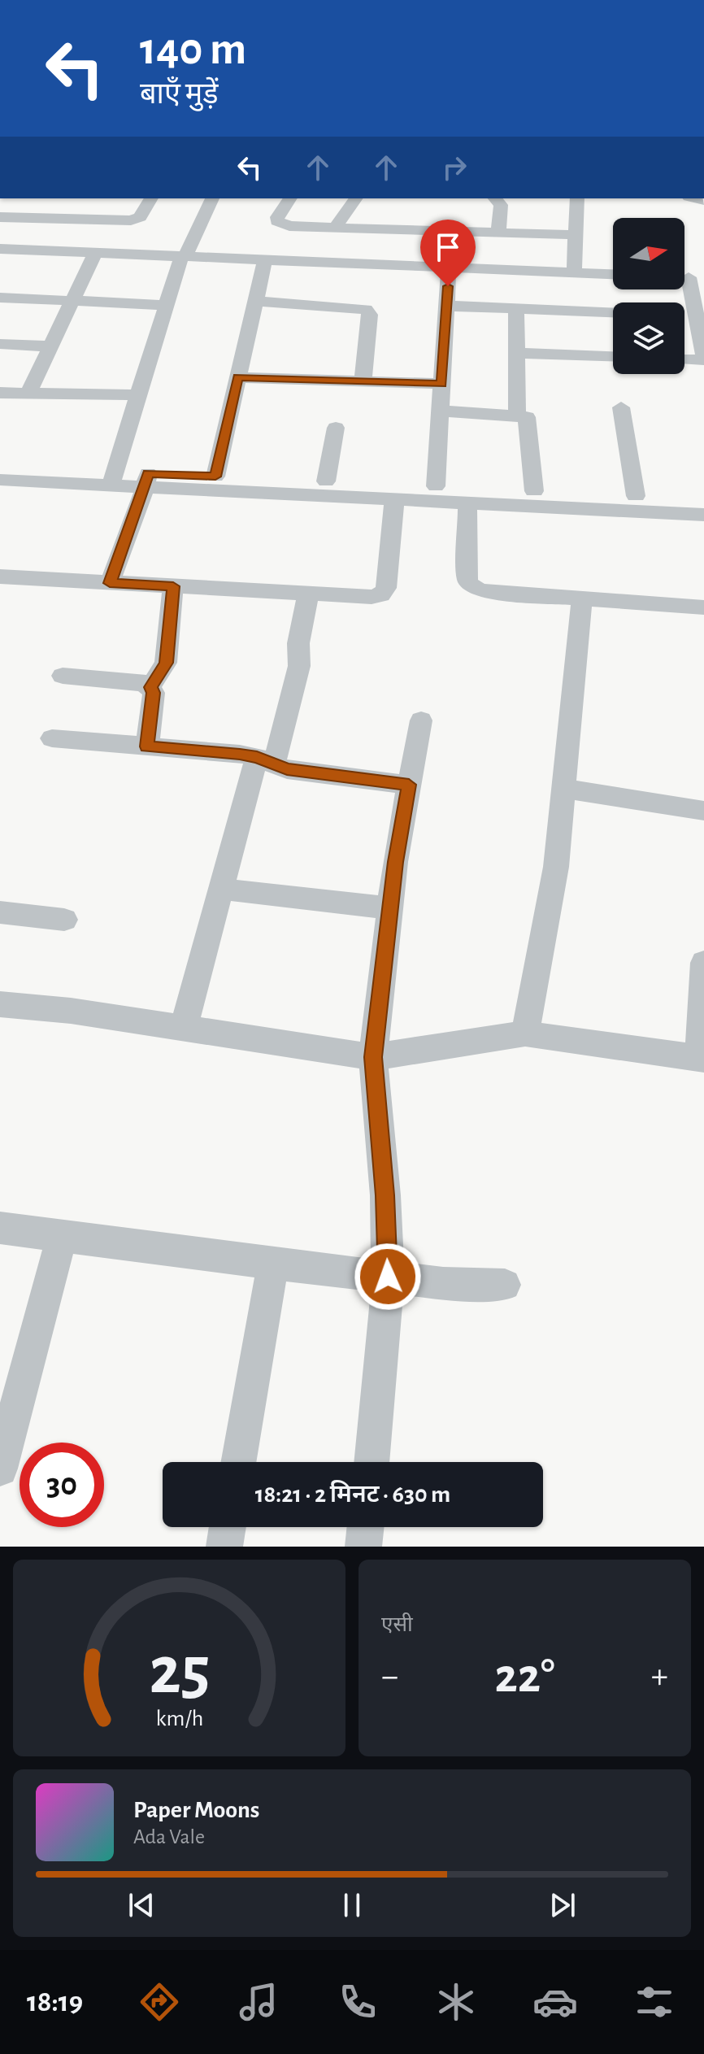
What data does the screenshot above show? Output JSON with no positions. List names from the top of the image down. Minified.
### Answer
{"north":"right","page":{"turn":["140 m","बाएँ मुड़ें"],"limit":"30","trip":"18:21 · 2 मिनट · 630 m","tile":"एसी","heat":["−","22°","+"],"song":["Paper Moons","Ada Vale"],"tabs":"18:19","gauge":["25","km/h"]}}
